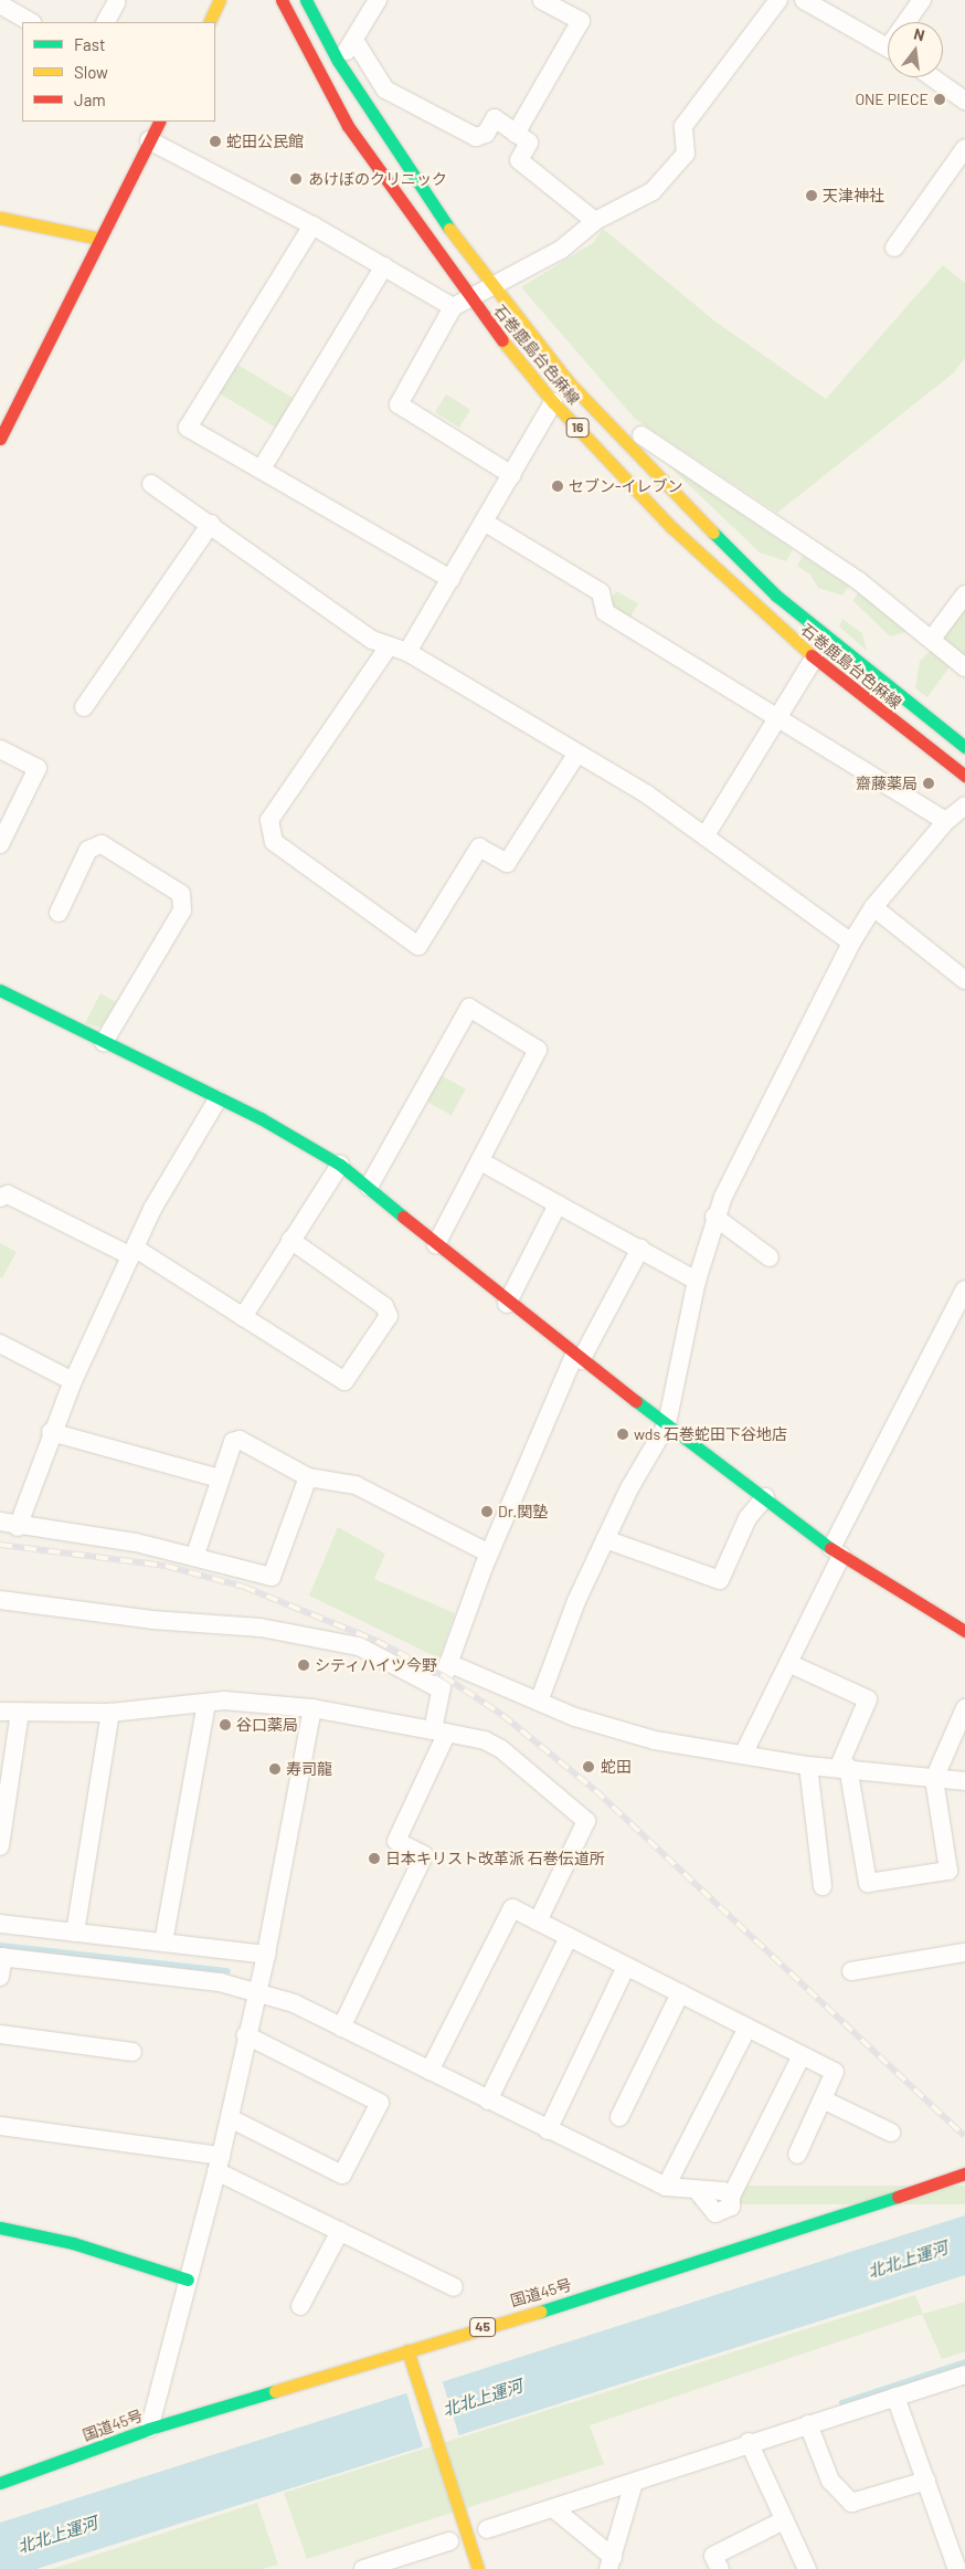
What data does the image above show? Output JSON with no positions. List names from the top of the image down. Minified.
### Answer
{"streets":{"main road":["石巻鹿島台色麻線","16","国道45号","45"]},"water":["北北上運河"],"places":["ONE PIECE","蛇田公民館","あけぼのクリニック","天津神社","セブン-イレブン","齋藤薬局","wds 石巻蛇田下谷地店","Dr.関塾","シティハイツ今野","谷口薬局","蛇田","寿司龍","日本キリスト改革派 石巻伝道所"],"legend":["Fast","Slow","Jam"],"north":"top"}
